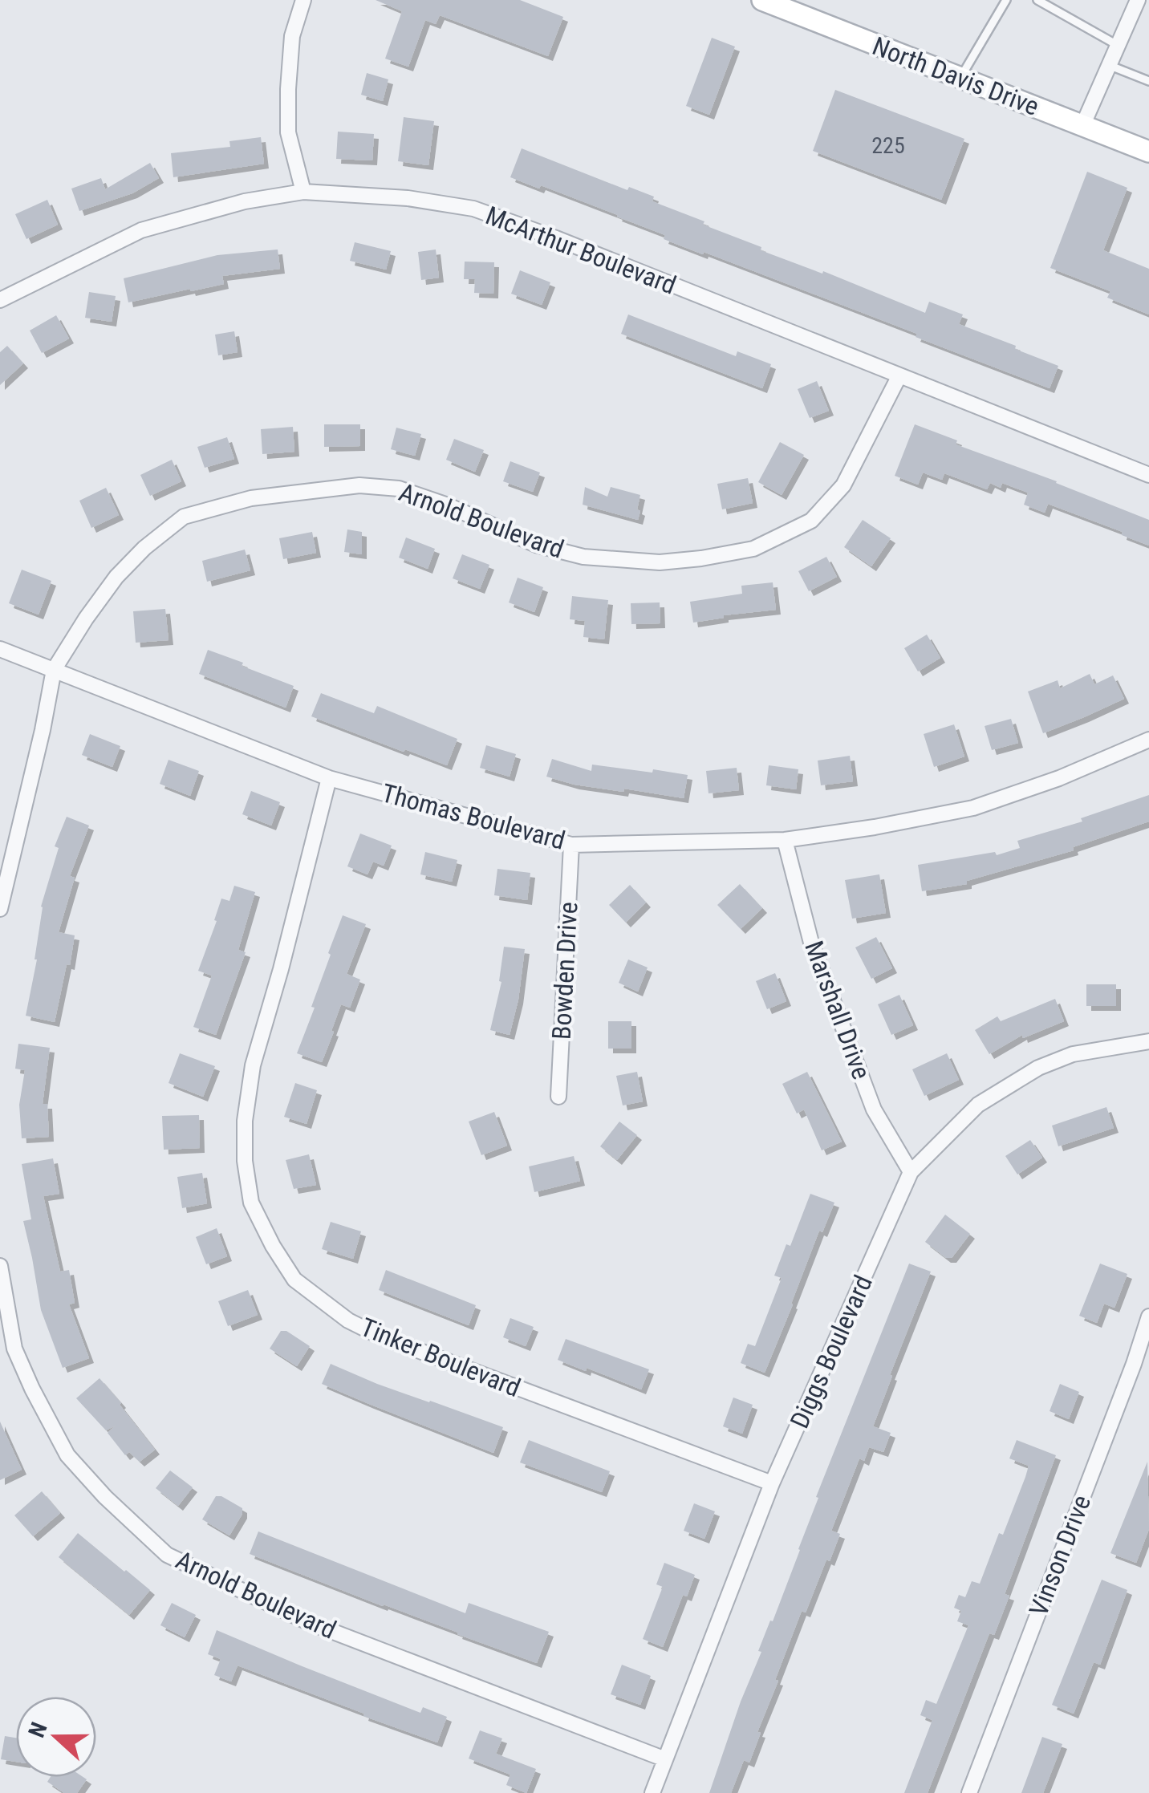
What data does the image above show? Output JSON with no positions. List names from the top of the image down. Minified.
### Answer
{"streets":{"main road":["North Davis Drive"],"street":["McArthur Boulevard","Arnold Boulevard","Thomas Boulevard","Bowden Drive","Marshall Drive","Diggs Boulevard","Tinker Boulevard","Vinson Drive"]},"crossings":[["McArthur Boulevard","Arnold Boulevard"],["Arnold Boulevard","Thomas Boulevard"],["Arnold Boulevard","Diggs Boulevard"],["Thomas Boulevard","Bowden Drive"],["Thomas Boulevard","Marshall Drive"],["Thomas Boulevard","Tinker Boulevard"],["Marshall Drive","Diggs Boulevard"],["Diggs Boulevard","Tinker Boulevard"]],"house_numbers":["225"],"north":"left"}
